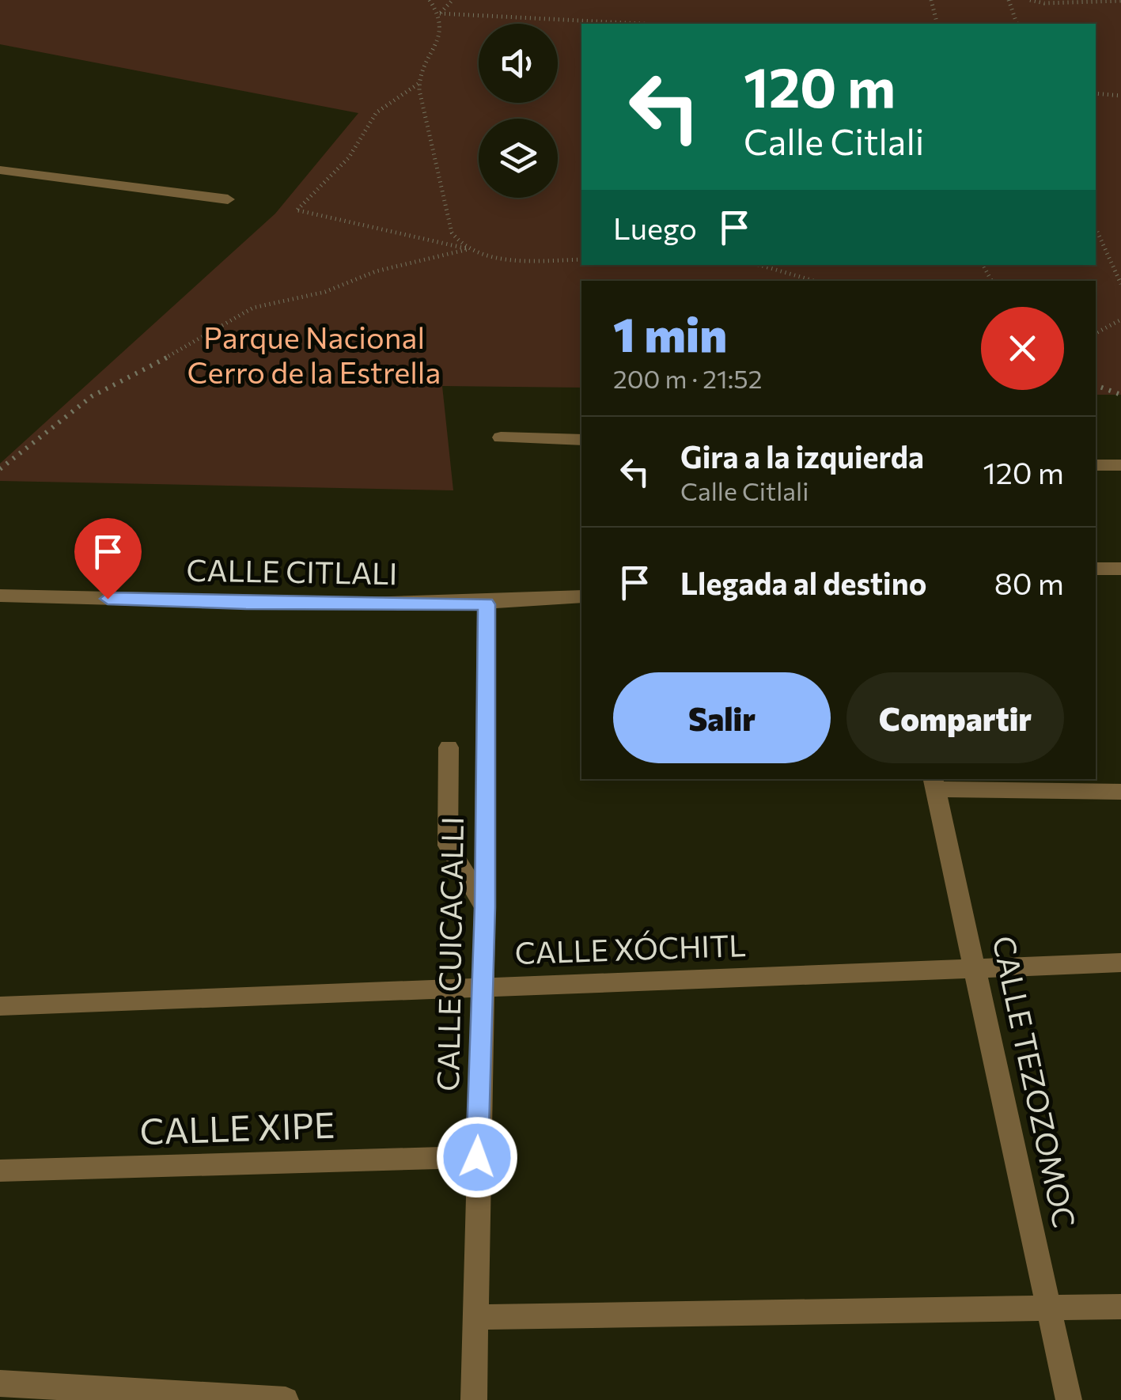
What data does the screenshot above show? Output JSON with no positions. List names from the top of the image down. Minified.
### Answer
{"streets":{"street":["CALLE CITLALI","CALLE XÓCHITL","CALLE CUICACALLI","CALLE TEZOZOMOC","CALLE XIPE"]},"crossings":[["CALLE CITLALI","CALLE CUICACALLI"],["CALLE XÓCHITL","CALLE CUICACALLI"],["CALLE XÓCHITL","CALLE TEZOZOMOC"],["CALLE CUICACALLI","CALLE XIPE"]],"parks":["Parque Nacional Cerro de la Estrella"],"page":{"turn":["120 m","Calle Citlali"],"then":"Luego","heading":["1 min","200 m · 21:52"],"list":[{"name":"Gira a la izquierda","note":"Calle Citlali","value":"120 m"},{"name":"Llegada al destino","value":"80 m"}],"buttons":["Salir","Compartir"]}}
